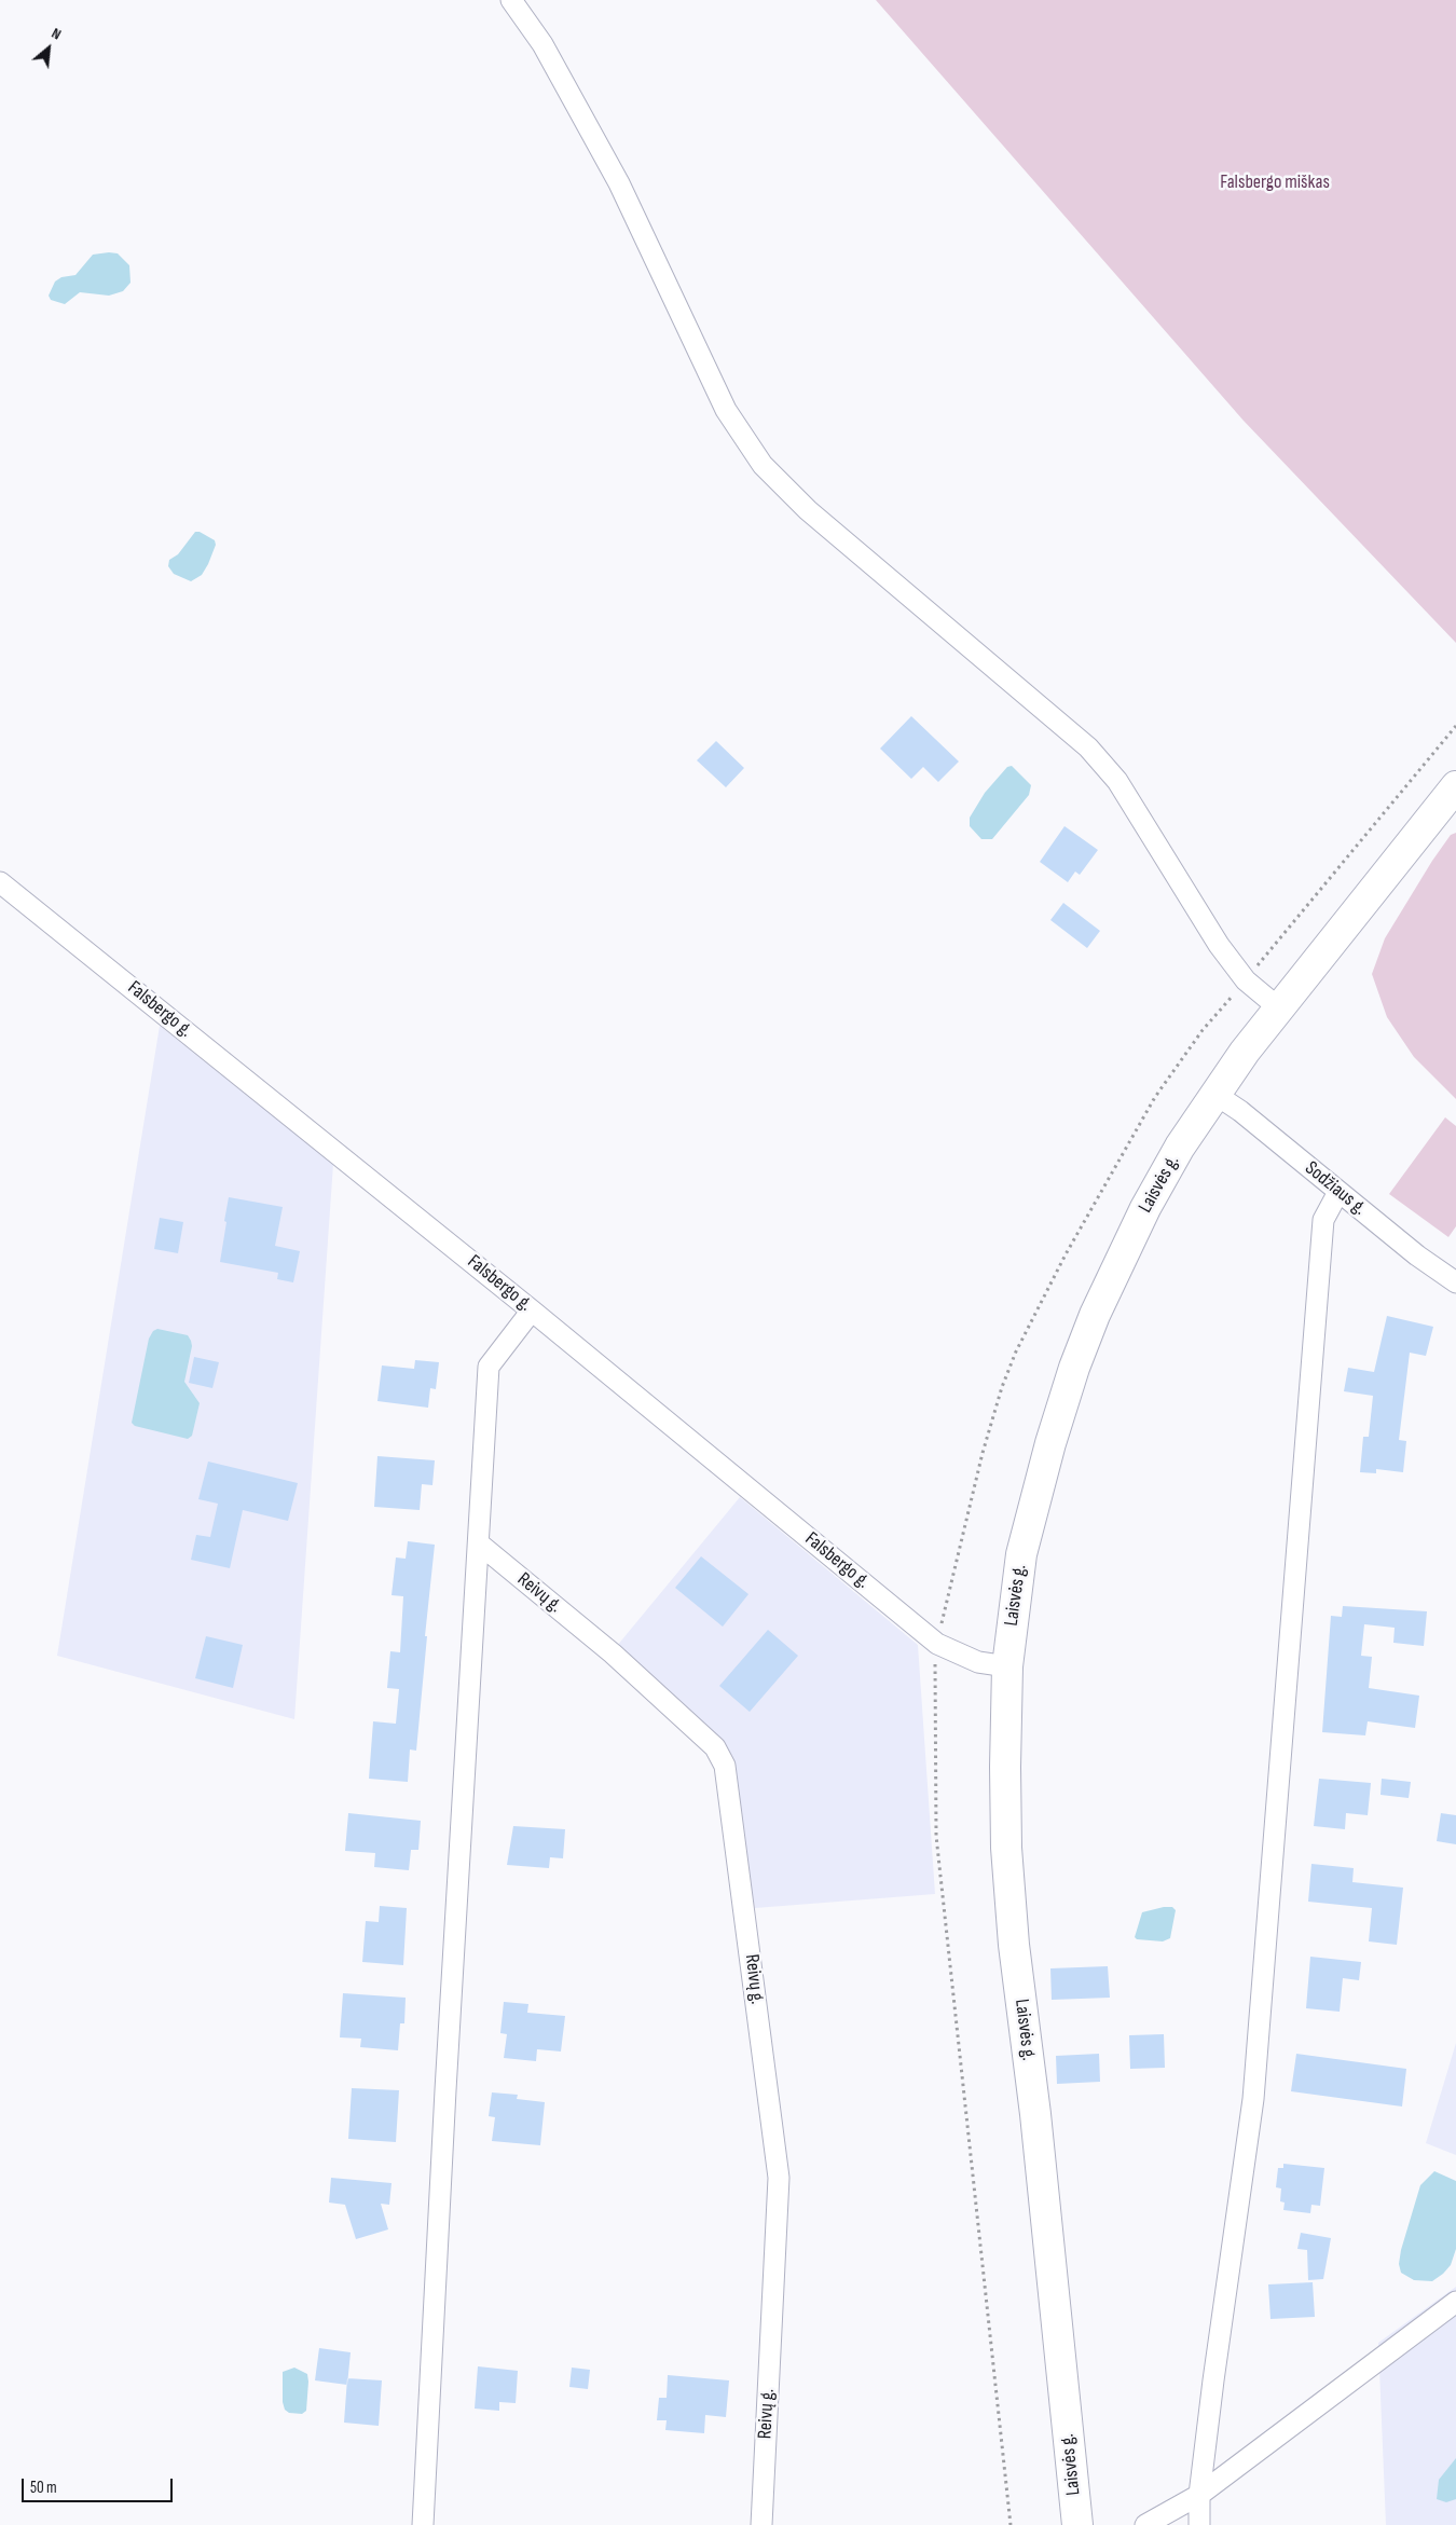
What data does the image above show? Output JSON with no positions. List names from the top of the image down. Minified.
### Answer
{"streets":{"main road":["Laisvės g."],"street":["Falsbergo g.","Sodžiaus g.","Reivų g."]},"crossings":[["Falsbergo g.","Laisvės g."],["Laisvės g.","Sodžiaus g."]],"parks":["Falsbergo miškas"],"scale_bar":"50 m","north":"top right"}
